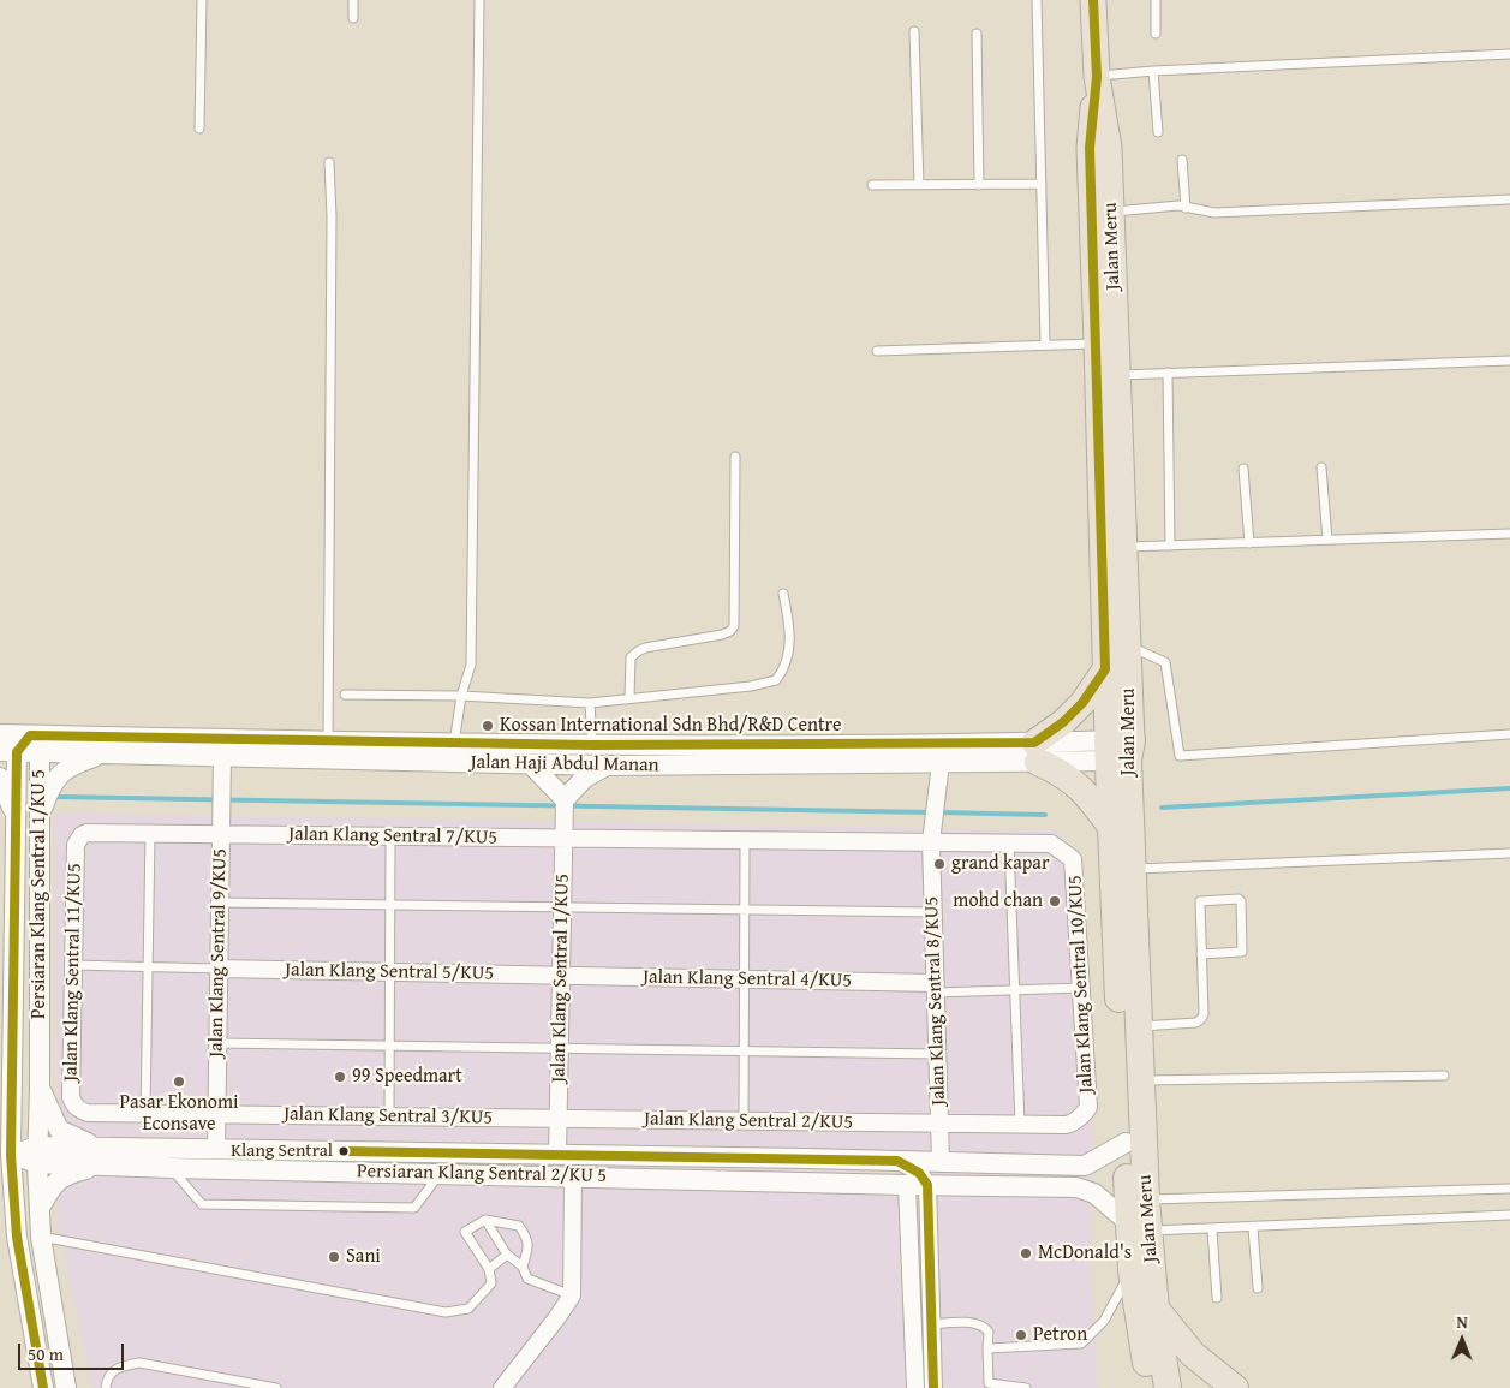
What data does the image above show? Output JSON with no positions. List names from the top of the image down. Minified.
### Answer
{"streets":{"highway":["Jalan Meru"],"street":["Jalan Haji Abdul Manan","Jalan Klang Sentral 7/KU5","Persiaran Klang Sentral 1/KU 5","Jalan Klang Sentral 9/KU5","Jalan Klang Sentral 11/KU5","Jalan Klang Sentral 5/KU5","Jalan Klang Sentral 1/KU5","Jalan Klang Sentral 4/KU5","Jalan Klang Sentral 10/KU5","Jalan Klang Sentral 8/KU5","Jalan Klang Sentral 3/KU5","Jalan Klang Sentral 2/KU5","Persiaran Klang Sentral 2/KU 5"]},"crossings":[["Jalan Meru","Jalan Haji Abdul Manan"],["Jalan Meru","Persiaran Klang Sentral 2/KU 5"],["Jalan Haji Abdul Manan","Persiaran Klang Sentral 1/KU 5"],["Jalan Haji Abdul Manan","Jalan Klang Sentral 9/KU5"],["Jalan Haji Abdul Manan","Jalan Klang Sentral 8/KU5"],["Jalan Klang Sentral 7/KU5","Jalan Klang Sentral 9/KU5"],["Jalan Klang Sentral 7/KU5","Jalan Klang Sentral 11/KU5"],["Jalan Klang Sentral 7/KU5","Jalan Klang Sentral 1/KU5"],["Jalan Klang Sentral 7/KU5","Jalan Klang Sentral 10/KU5"],["Persiaran Klang Sentral 1/KU 5","Persiaran Klang Sentral 2/KU 5"],["Jalan Klang Sentral 9/KU5","Jalan Klang Sentral 11/KU5"],["Jalan Klang Sentral 9/KU5","Jalan Klang Sentral 5/KU5"],["Jalan Klang Sentral 9/KU5","Jalan Klang Sentral 3/KU5"],["Jalan Klang Sentral 9/KU5","Persiaran Klang Sentral 2/KU 5"],["Jalan Klang Sentral 11/KU5","Jalan Klang Sentral 3/KU5"],["Jalan Klang Sentral 5/KU5","Jalan Klang Sentral 1/KU5"],["Jalan Klang Sentral 5/KU5","Jalan Klang Sentral 4/KU5"],["Jalan Klang Sentral 1/KU5","Jalan Klang Sentral 4/KU5"],["Jalan Klang Sentral 1/KU5","Jalan Klang Sentral 10/KU5"],["Jalan Klang Sentral 1/KU5","Jalan Klang Sentral 3/KU5"],["Jalan Klang Sentral 1/KU5","Jalan Klang Sentral 2/KU5"],["Jalan Klang Sentral 1/KU5","Persiaran Klang Sentral 2/KU 5"],["Jalan Klang Sentral 4/KU5","Jalan Klang Sentral 8/KU5"],["Jalan Klang Sentral 10/KU5","Jalan Klang Sentral 8/KU5"],["Jalan Klang Sentral 10/KU5","Jalan Klang Sentral 2/KU5"],["Jalan Klang Sentral 8/KU5","Jalan Klang Sentral 2/KU5"],["Jalan Klang Sentral 8/KU5","Persiaran Klang Sentral 2/KU 5"],["Jalan Klang Sentral 3/KU5","Jalan Klang Sentral 2/KU5"]],"places":["Kossan International Sdn Bhd/R&D Centre","grand kapar","mohd chan","99 Speedmart","Pasar Ekonomi Econsave","Klang Sentral","McDonald's","Sani","Petron"],"scale_bar":"50 m","north":"top"}
